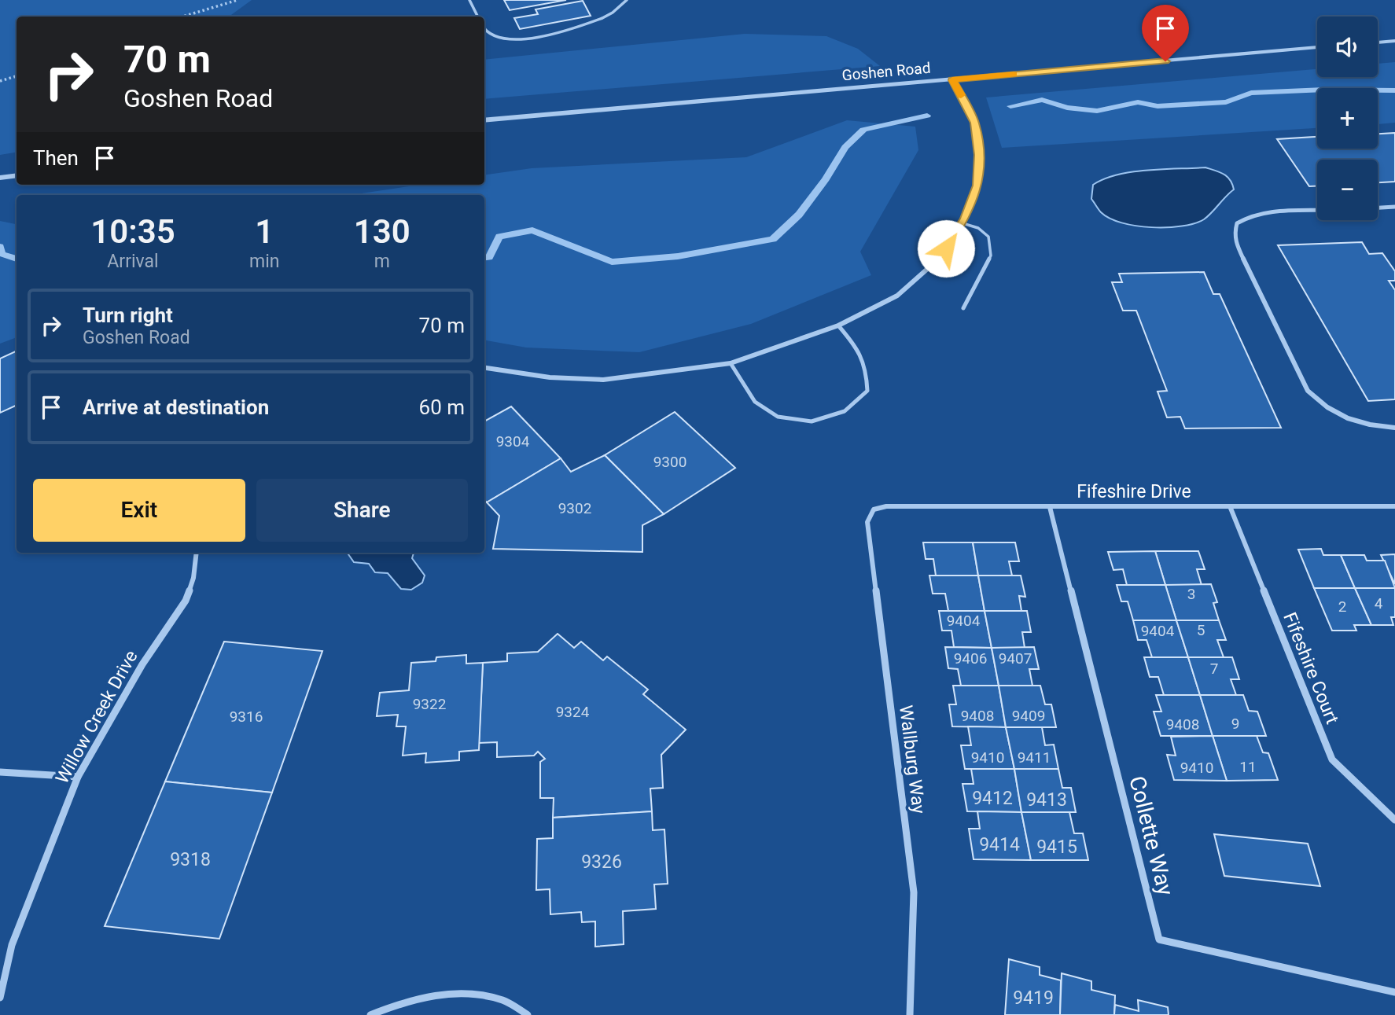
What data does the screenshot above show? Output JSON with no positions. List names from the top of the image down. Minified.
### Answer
{"streets":{"street":["Goshen Road","Fifeshire Drive","Fifeshire Court","Willow Creek Drive","Wallburg Way","Collette Way"]},"crossings":[["Fifeshire Drive","Fifeshire Court"],["Fifeshire Drive","Wallburg Way"],["Fifeshire Drive","Collette Way"]],"house_numbers":["9304","9300","9302","3","4","2","9404","5","9404","9406","9407","7","9322","9324","9408","9409","9316","9","9408","9410","9411","11","9410","9412","9413","9414","9415","9318","9326","9419"],"page":{"map_buttons":["+","−"],"turn":["70 m","Goshen Road"],"then":"Then","eta":["10:35","Arrival","1","min","130","m"],"list":[{"name":"Turn right","note":"Goshen Road","value":"70 m"},{"name":"Arrive at destination","value":"60 m"}],"buttons":["Exit","Share"]}}
